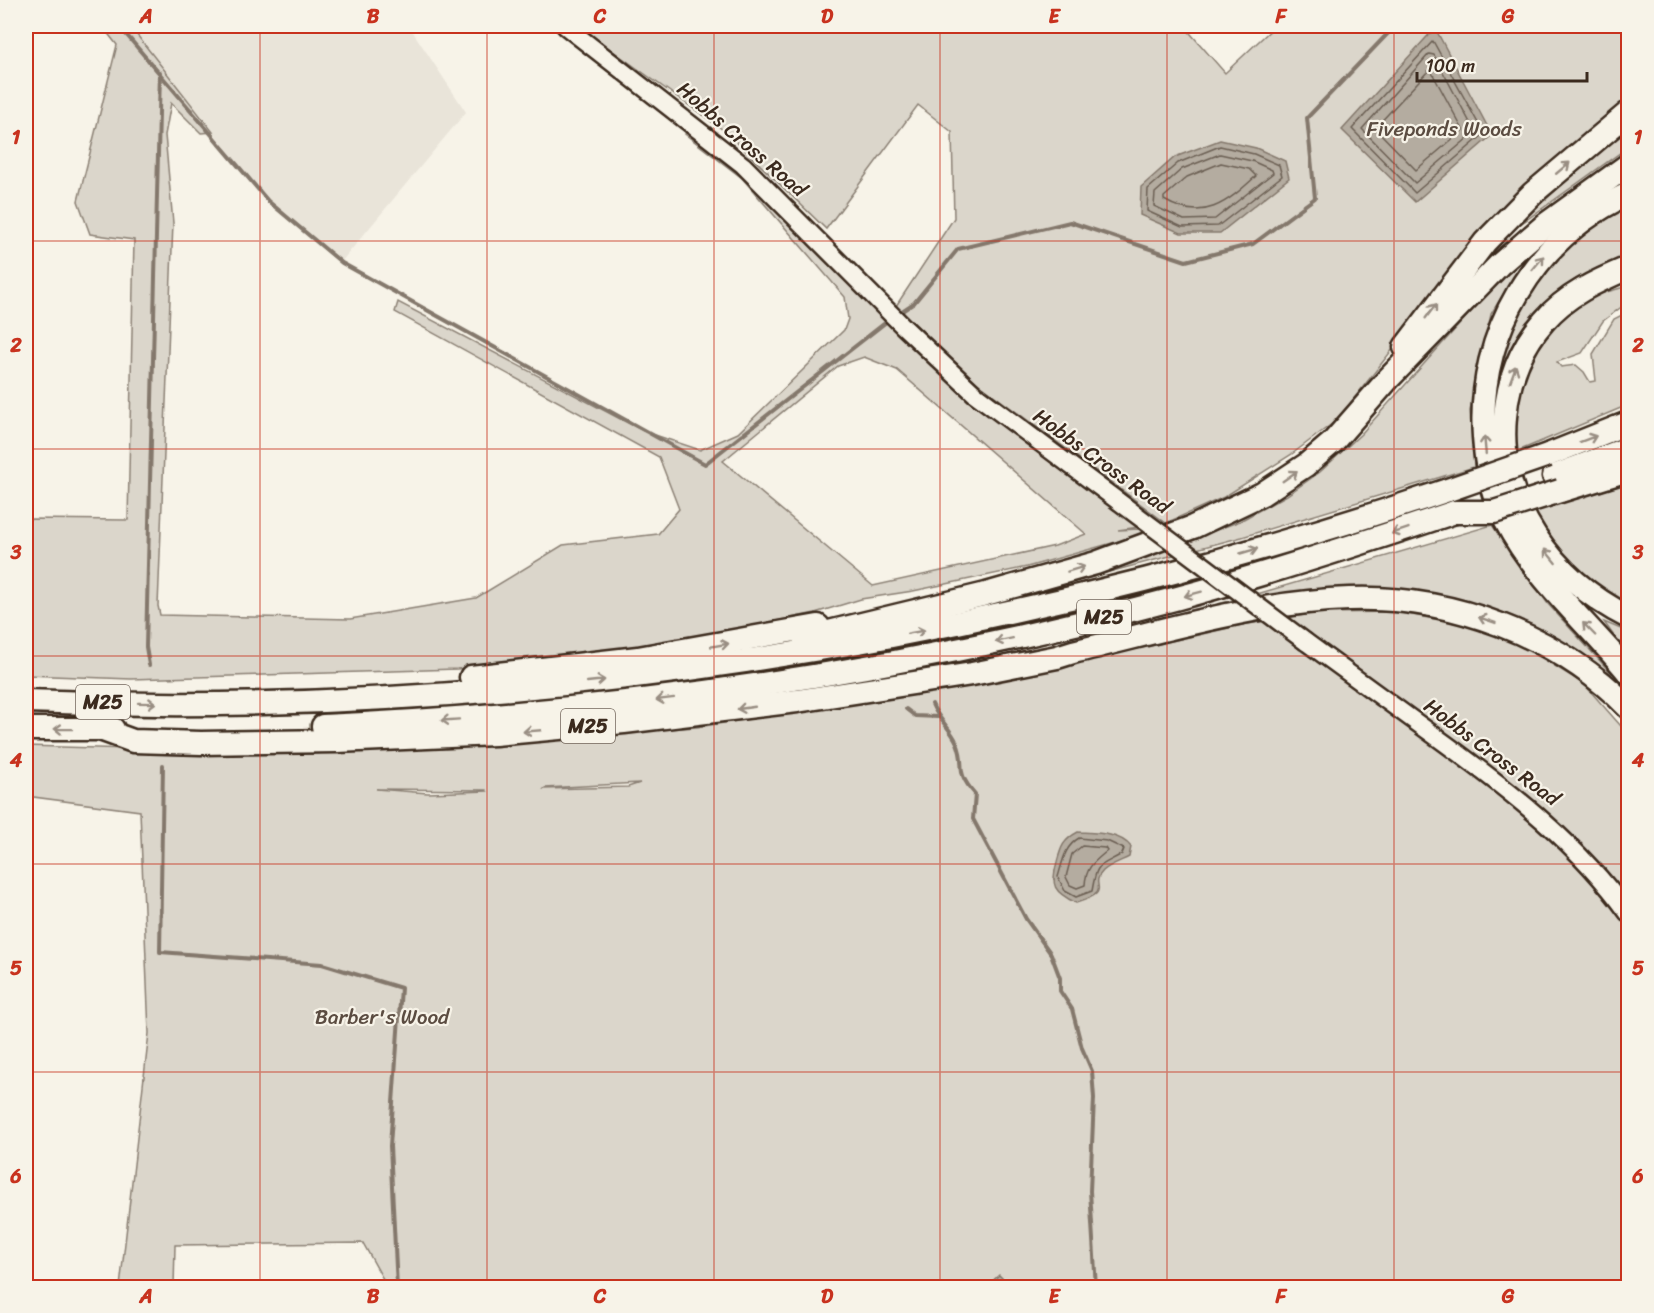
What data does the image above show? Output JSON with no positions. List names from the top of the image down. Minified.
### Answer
{"streets":{"highway":["M25"],"street":["Hobbs Cross Road"]},"parks":["Fiveponds Woods","Barber's Wood"],"scale_bar":"100 m","grid":{"columns":["A","B","C","D","E","F","G"],"rows":["1","2","3","4","5","6"]}}
